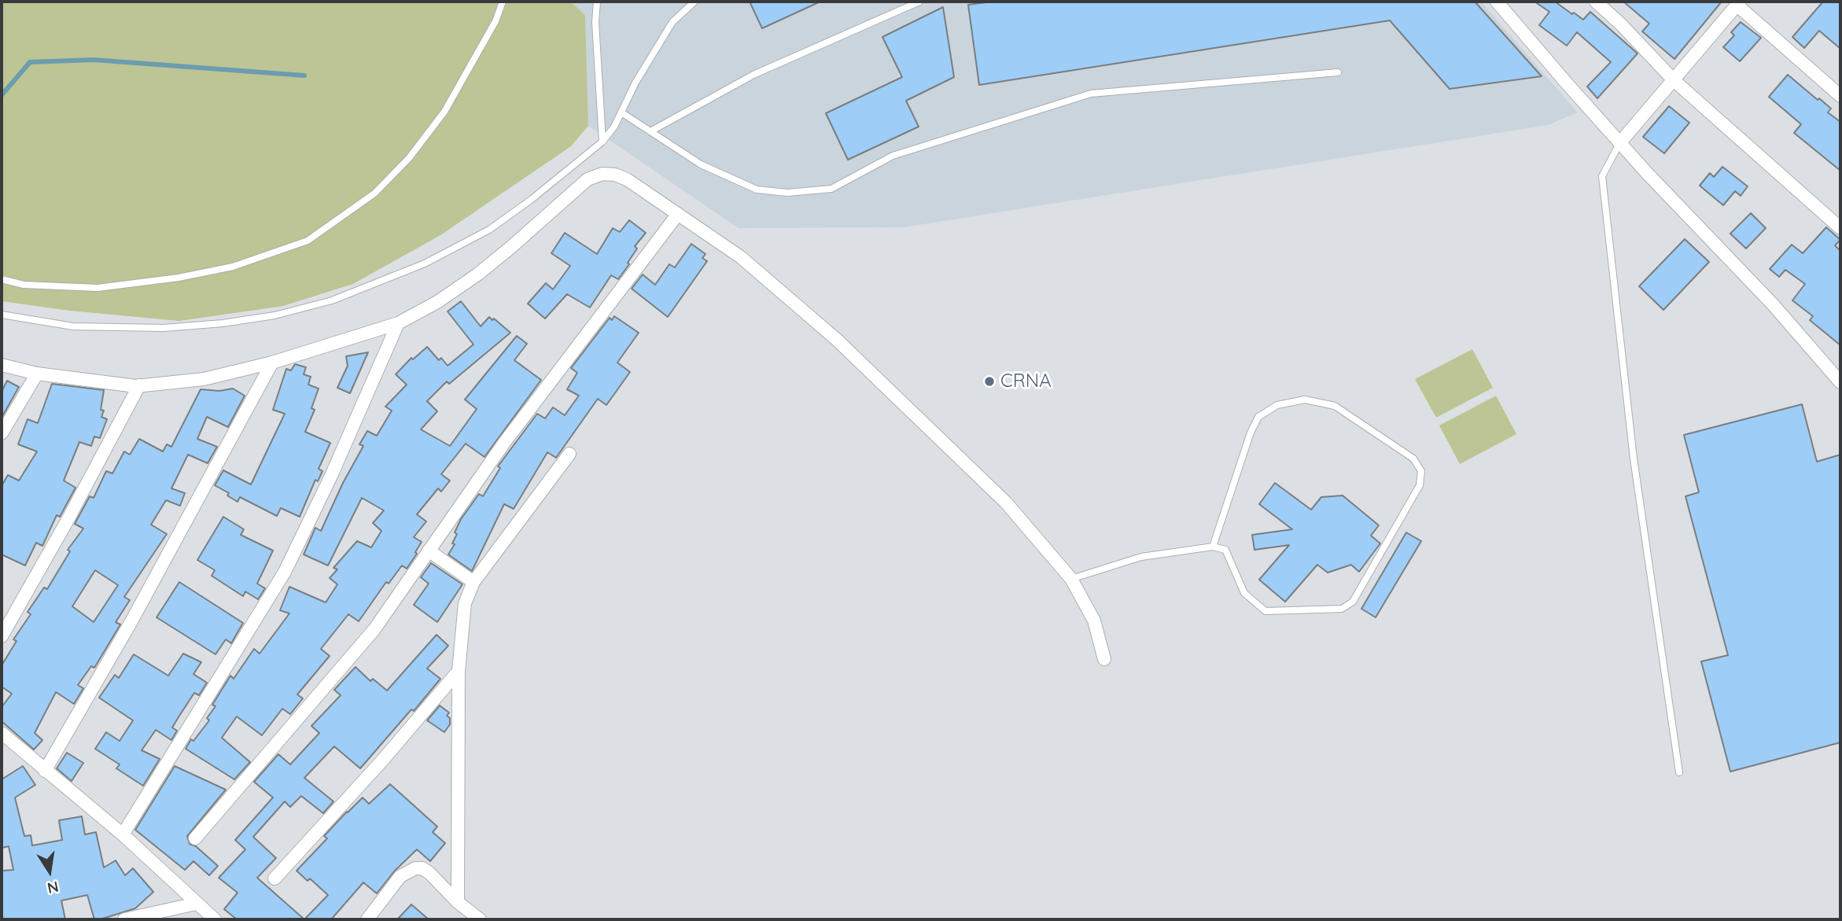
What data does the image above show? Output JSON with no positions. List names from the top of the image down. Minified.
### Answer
{"places":["CRNA"],"north":"bottom"}
